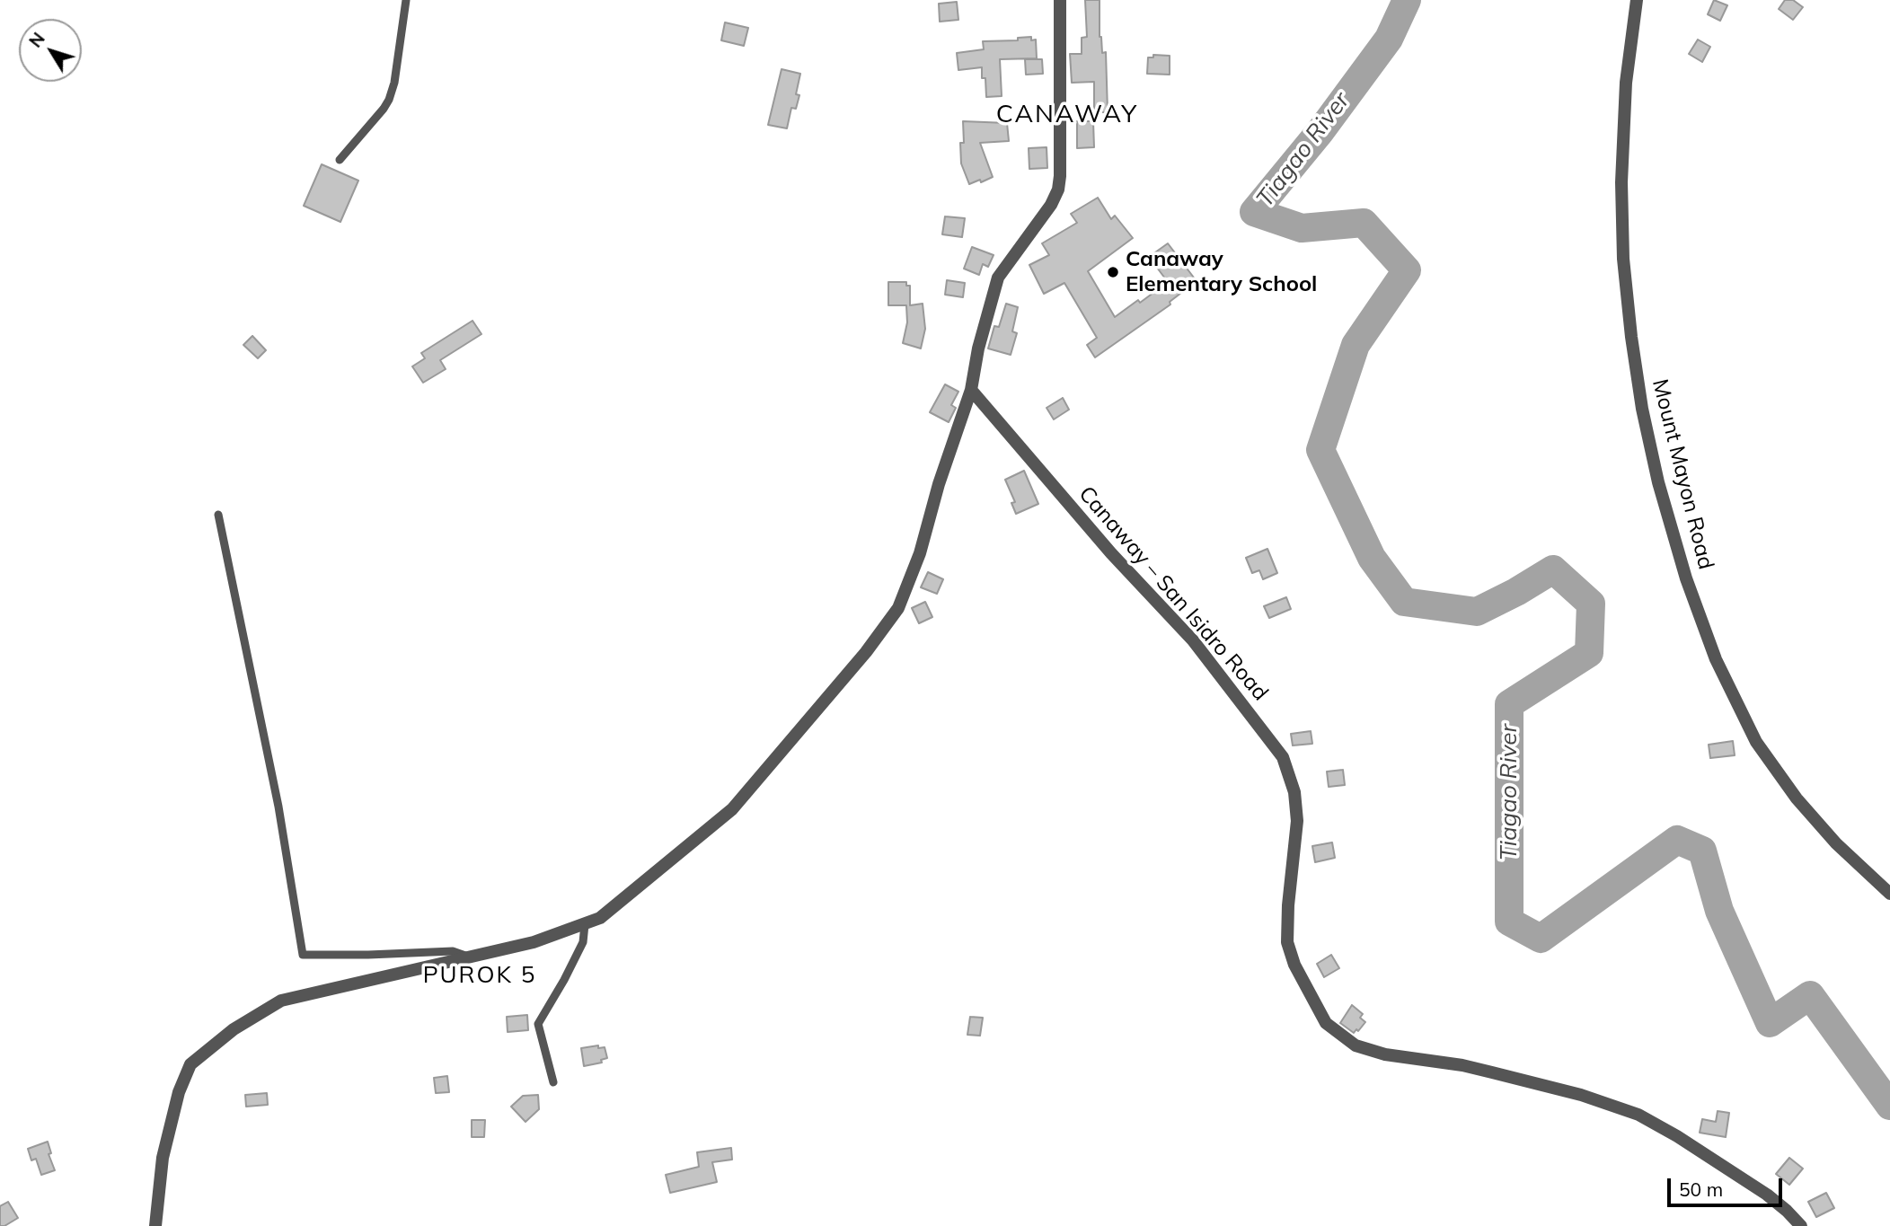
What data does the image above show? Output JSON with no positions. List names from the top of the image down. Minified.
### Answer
{"streets":{"street":["Mount Mayon Road","Canaway – San Isidro Road"]},"districts":["CANAWAY","PUROK 5"],"water":["Tiagao River"],"places":["Canaway Elementary School"],"scale_bar":"50 m","north":"top left"}
